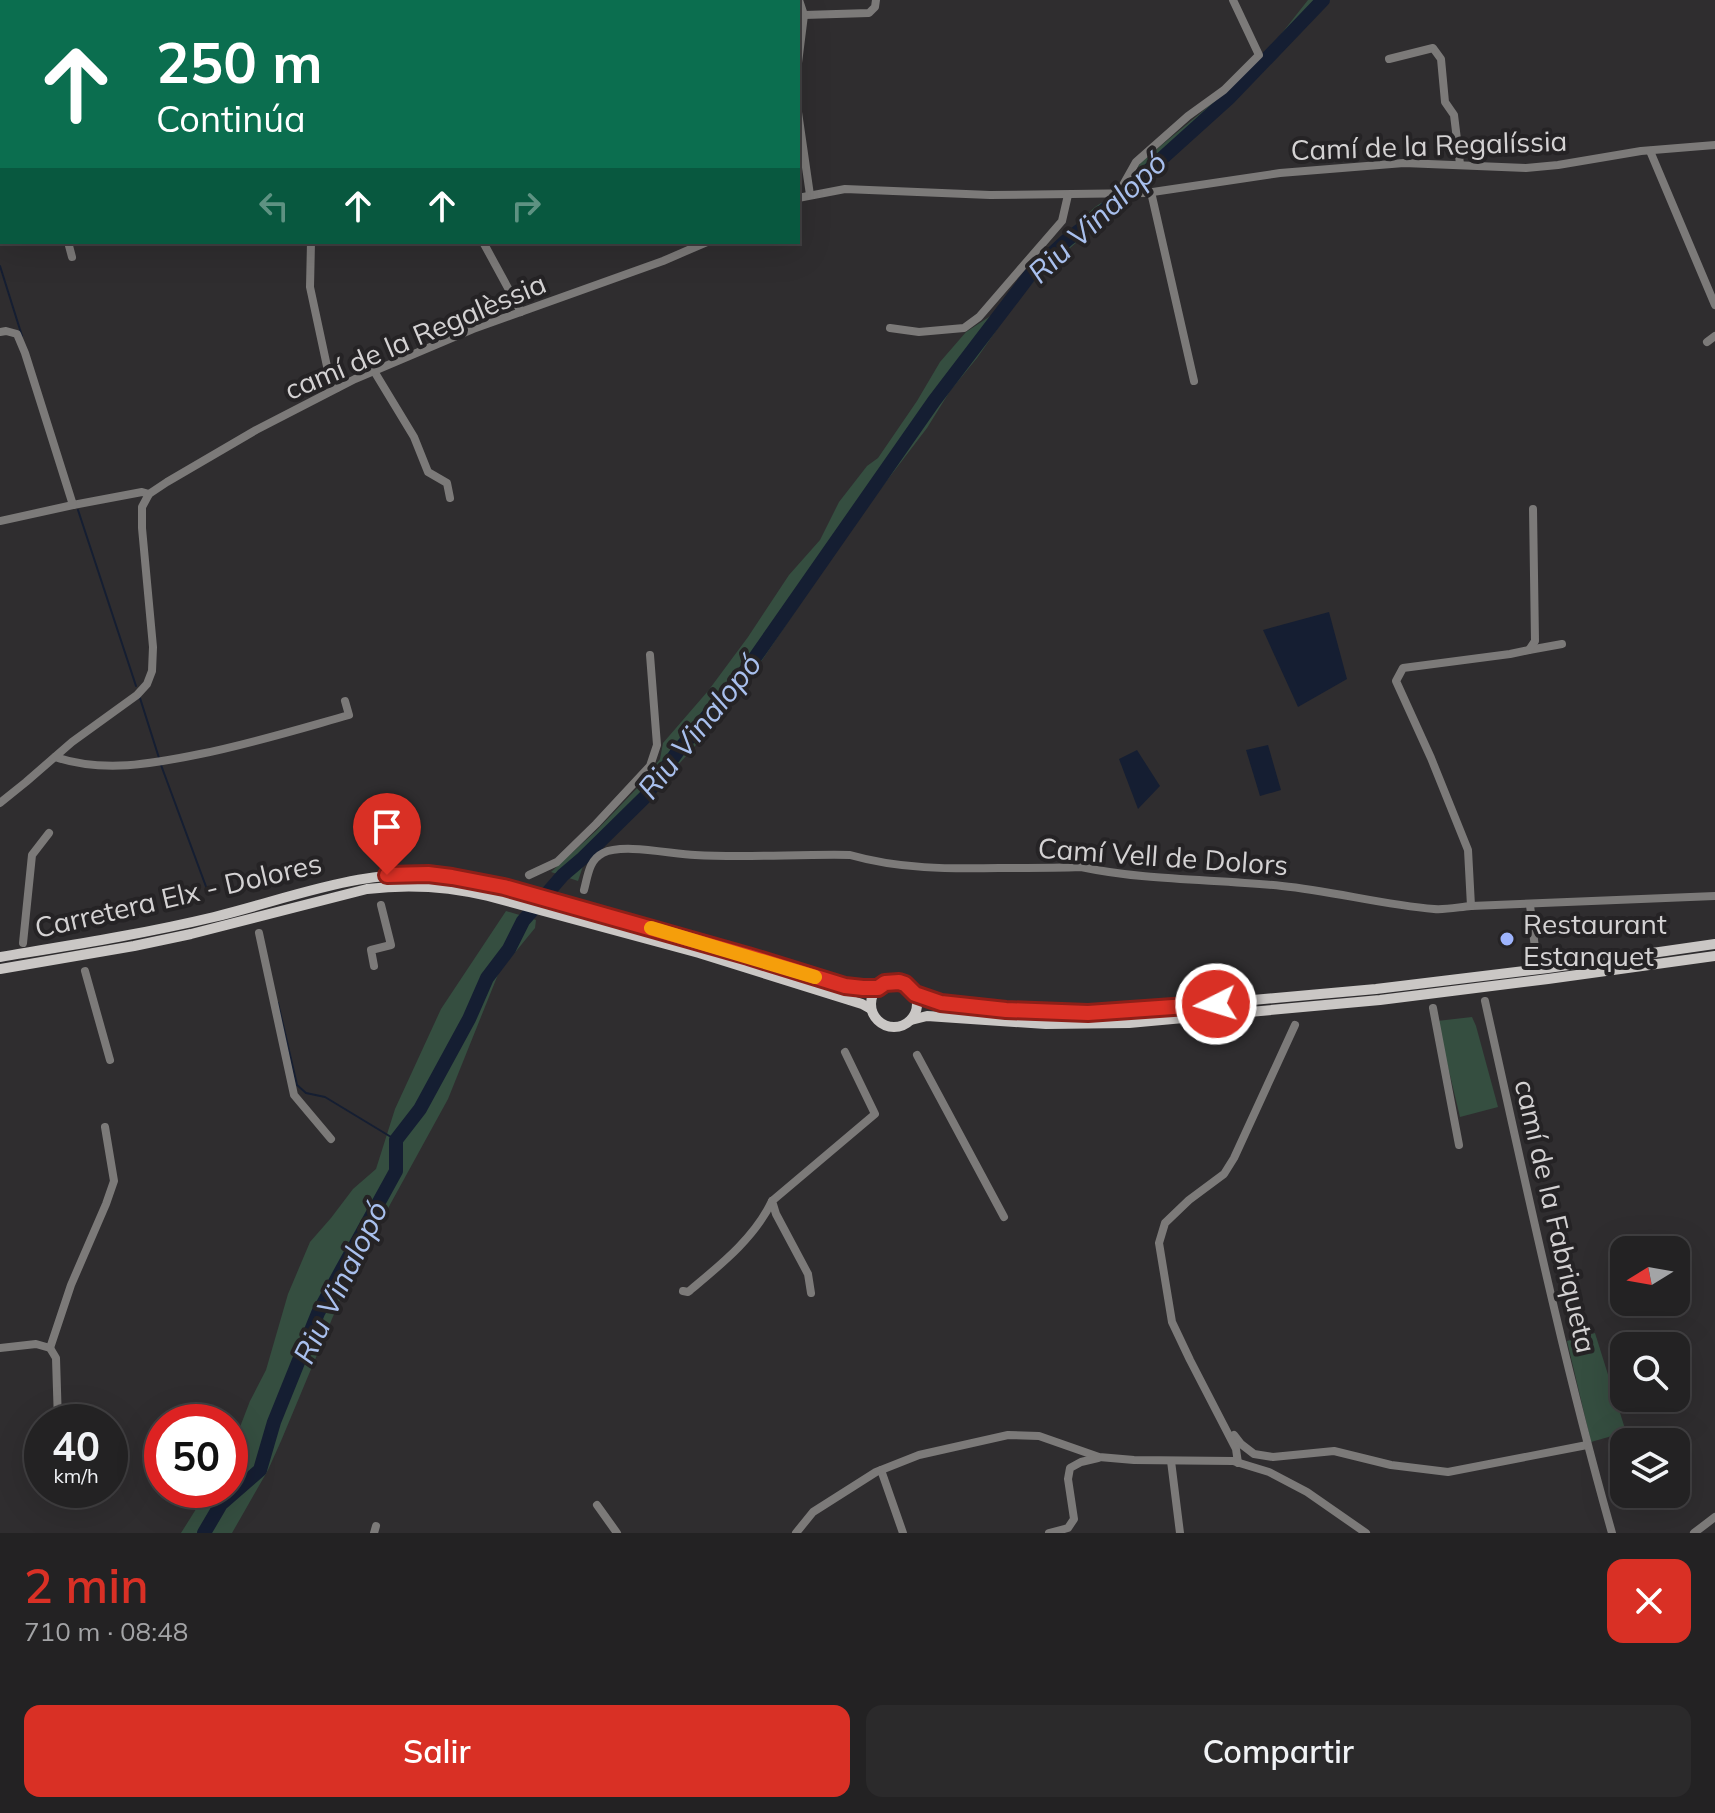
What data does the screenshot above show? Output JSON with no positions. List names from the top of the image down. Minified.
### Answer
{"streets":{"main road":["Carretera Elx - Dolores"],"street":["Camí de la Regalíssia","camí de la Regalèssia","Camí Vell de Dolors","camí de la Fabriqueta"]},"water":["Riu Vinalopó"],"places":["Restaurant Estanquet"],"north":"left","page":{"turn":["250 m","Continúa"],"speed":"40 km/h","limit":"50","heading":["2 min","710 m · 08:48"],"buttons":["Salir","Compartir"]}}
